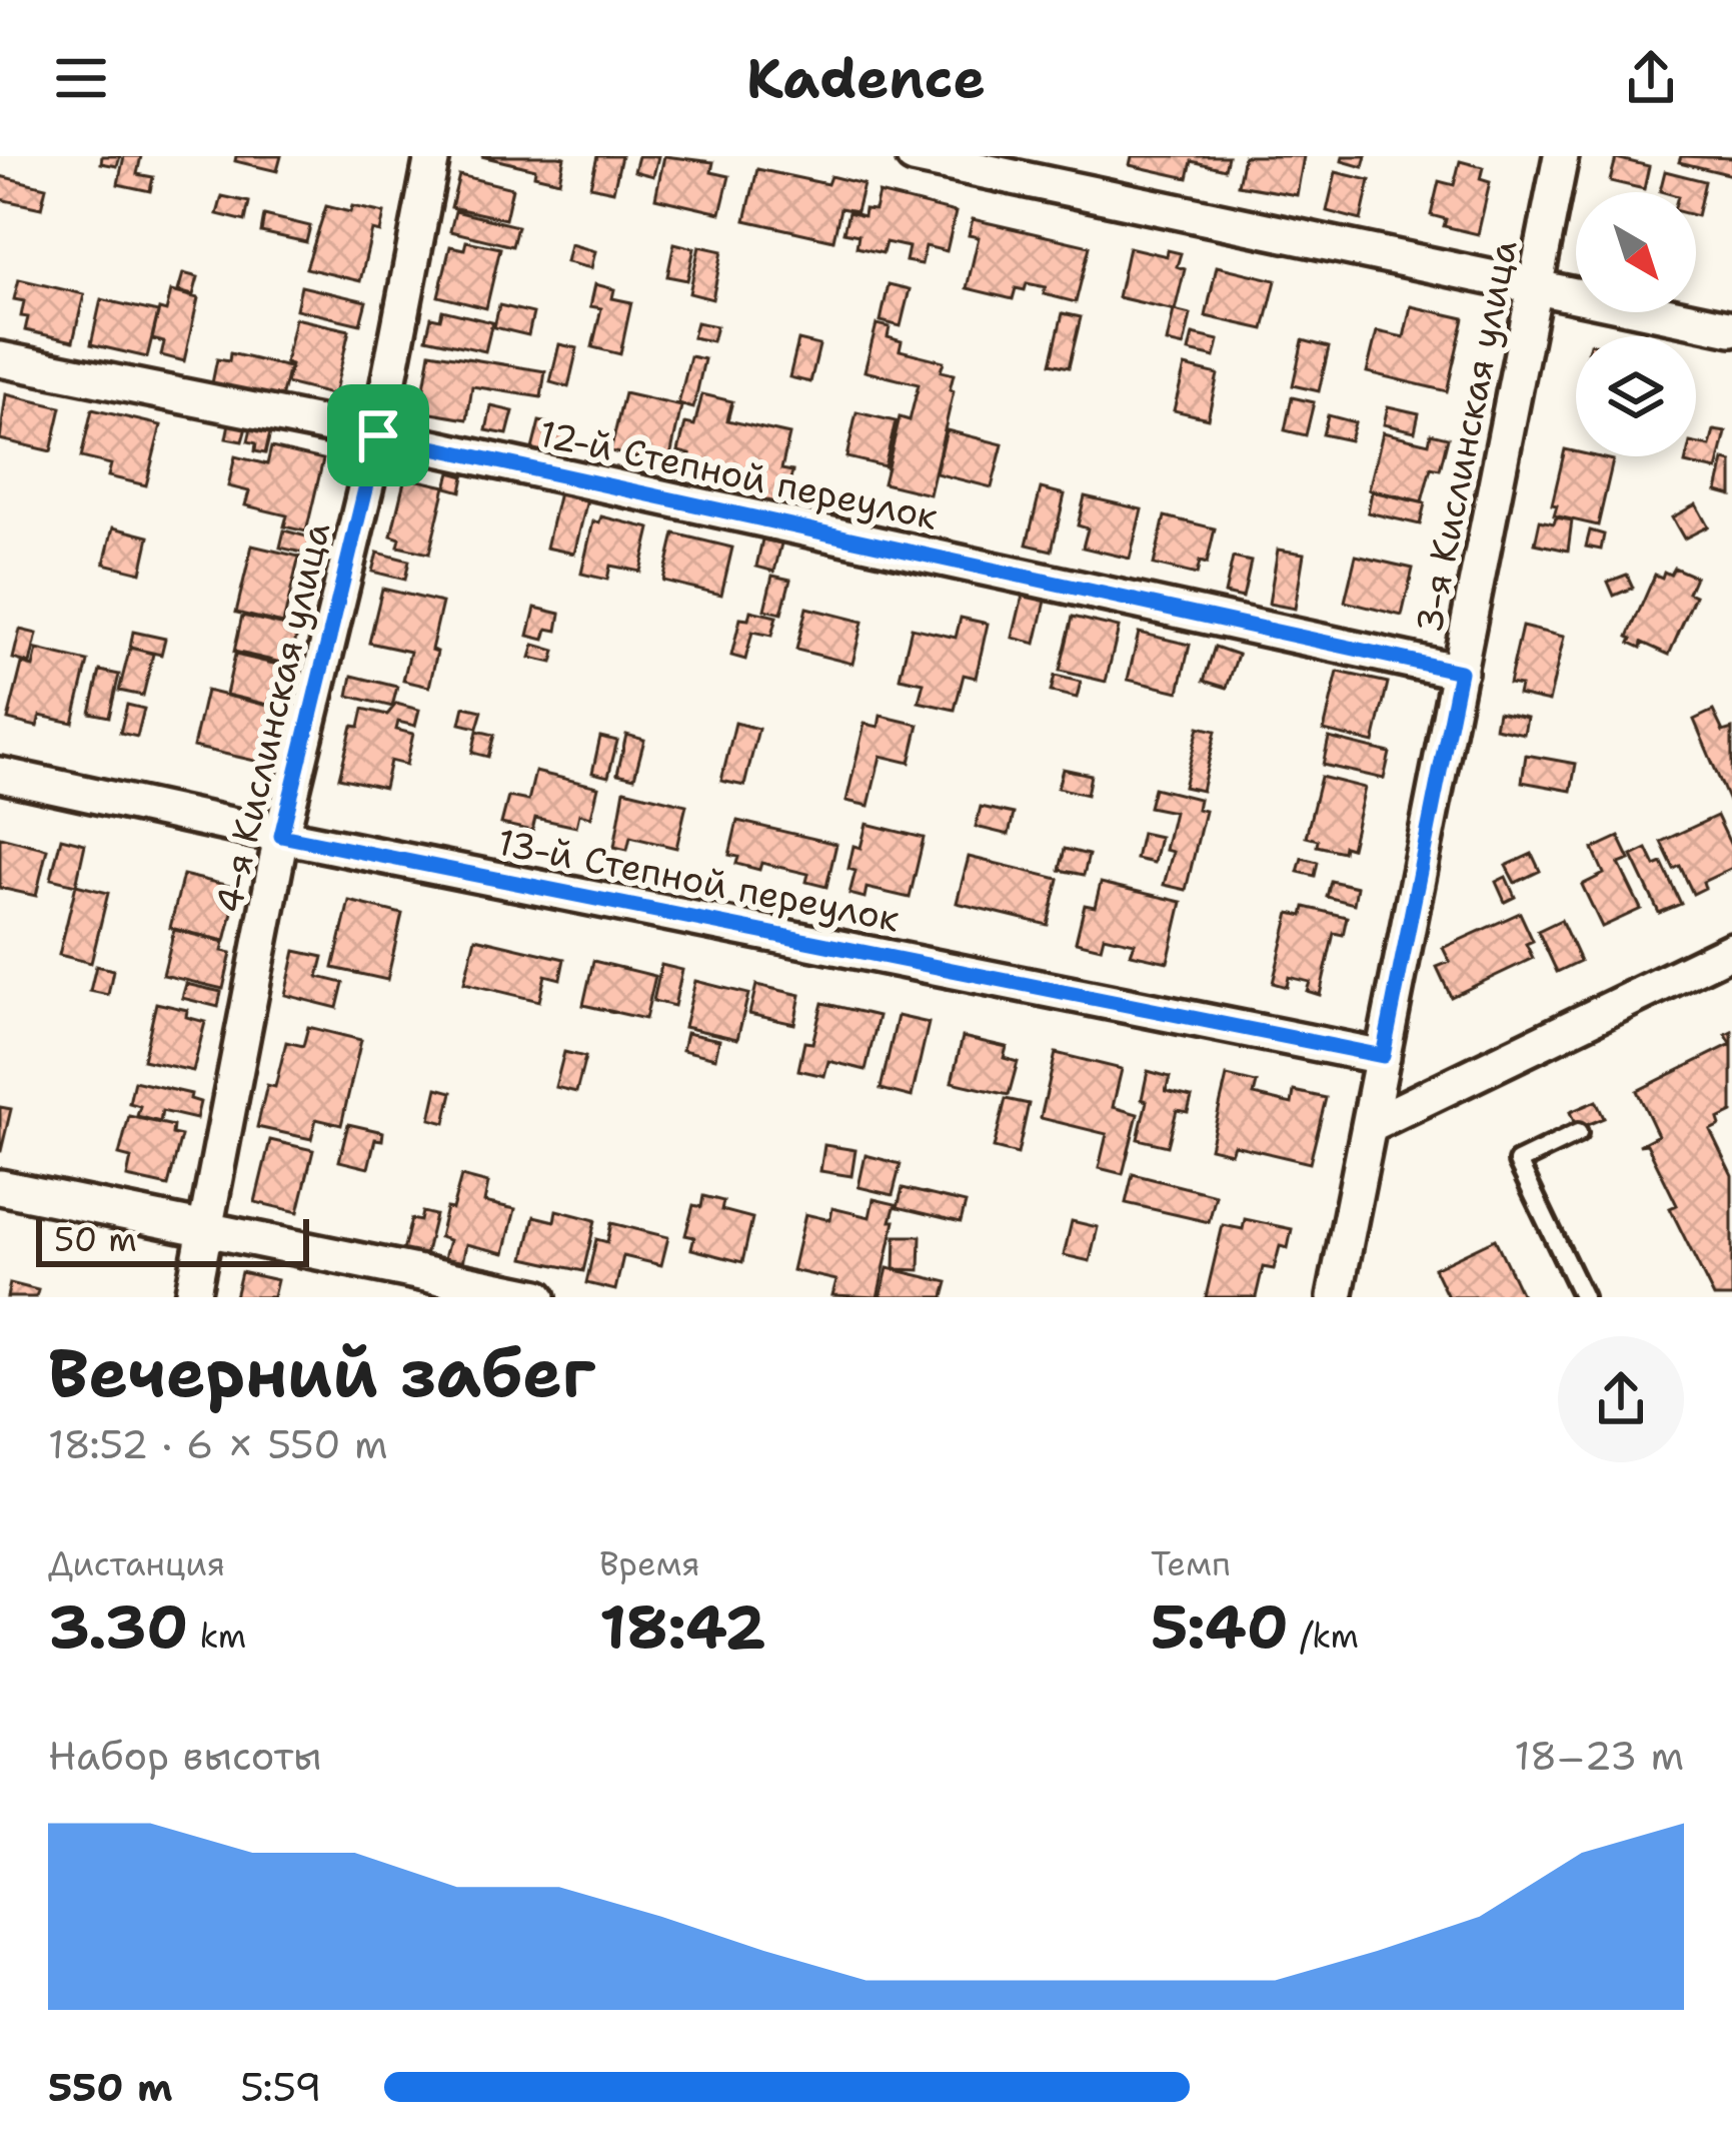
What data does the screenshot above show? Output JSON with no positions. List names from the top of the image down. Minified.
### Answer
{"streets":{"street":["3-я Кислинская улица","12-й Степной переулок","4-я Кислинская улица","13-й Степной переулок"]},"crossings":[["3-я Кислинская улица","12-й Степной переулок"],["3-я Кислинская улица","13-й Степной переулок"],["12-й Степной переулок","4-я Кислинская улица"],["4-я Кислинская улица","13-й Степной переулок"]],"scale_bar":"50 m","north":"bottom right","page":{"header":"Kadence","scale":"50 m","heading":["Вечерний забег","18:52 · 6 × 550 m"],"stats":[["Дистанция","3.30 km"],["Время","18:42"],["Темп","5:40 /km"]],"chart":["Набор высоты","18–23 m"],"list":[{"name":"550 m","note":"5:59"}]}}
